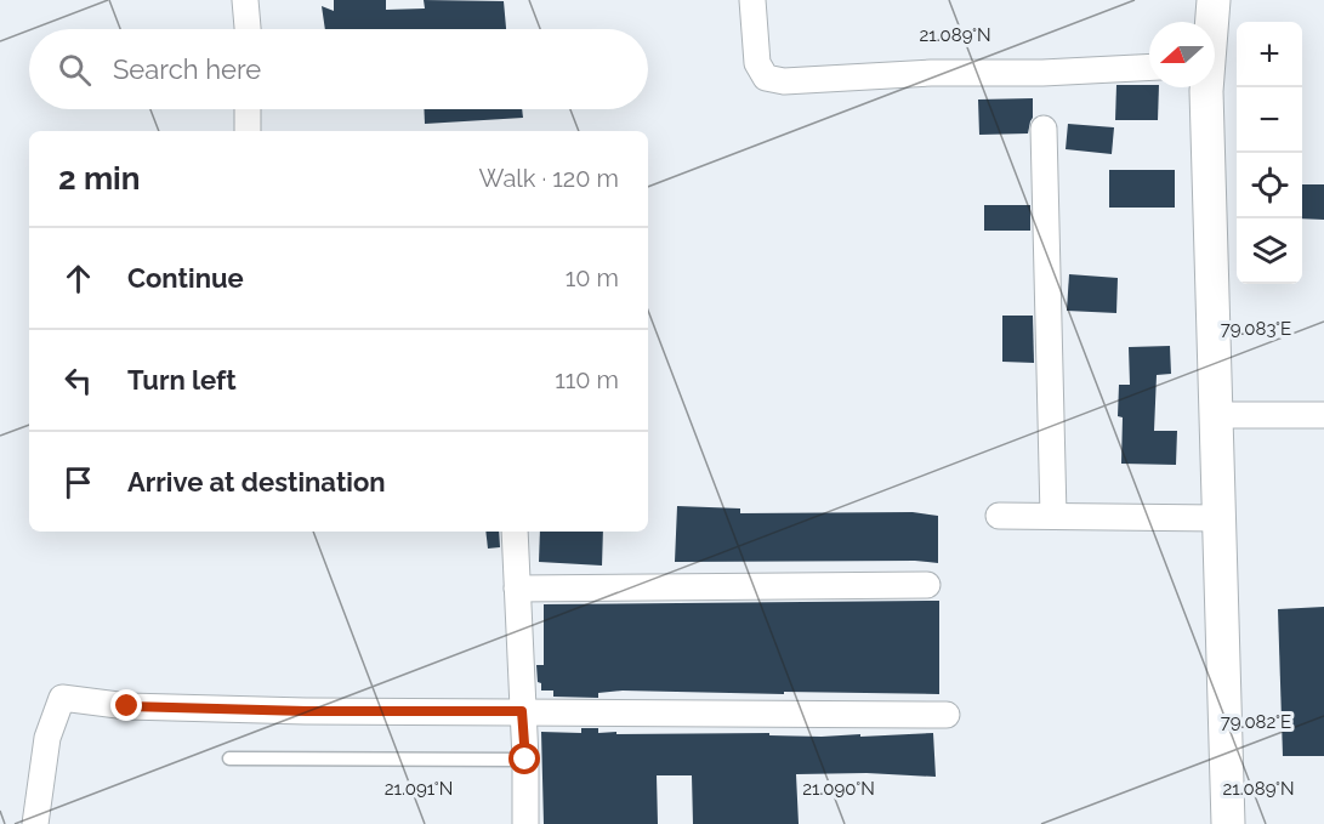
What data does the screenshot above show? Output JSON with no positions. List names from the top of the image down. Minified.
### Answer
{"north":"left","page":{"map_buttons":["+","−"],"search":"Search here","heading":["2 min","Walk · 120 m"],"list":[["Continue","10 m"],["Turn left","110 m"],"Arrive at destination"]},"coordinates":["21.089°N","79.083°E","79.082°E","21.091°N","21.090°N"]}
